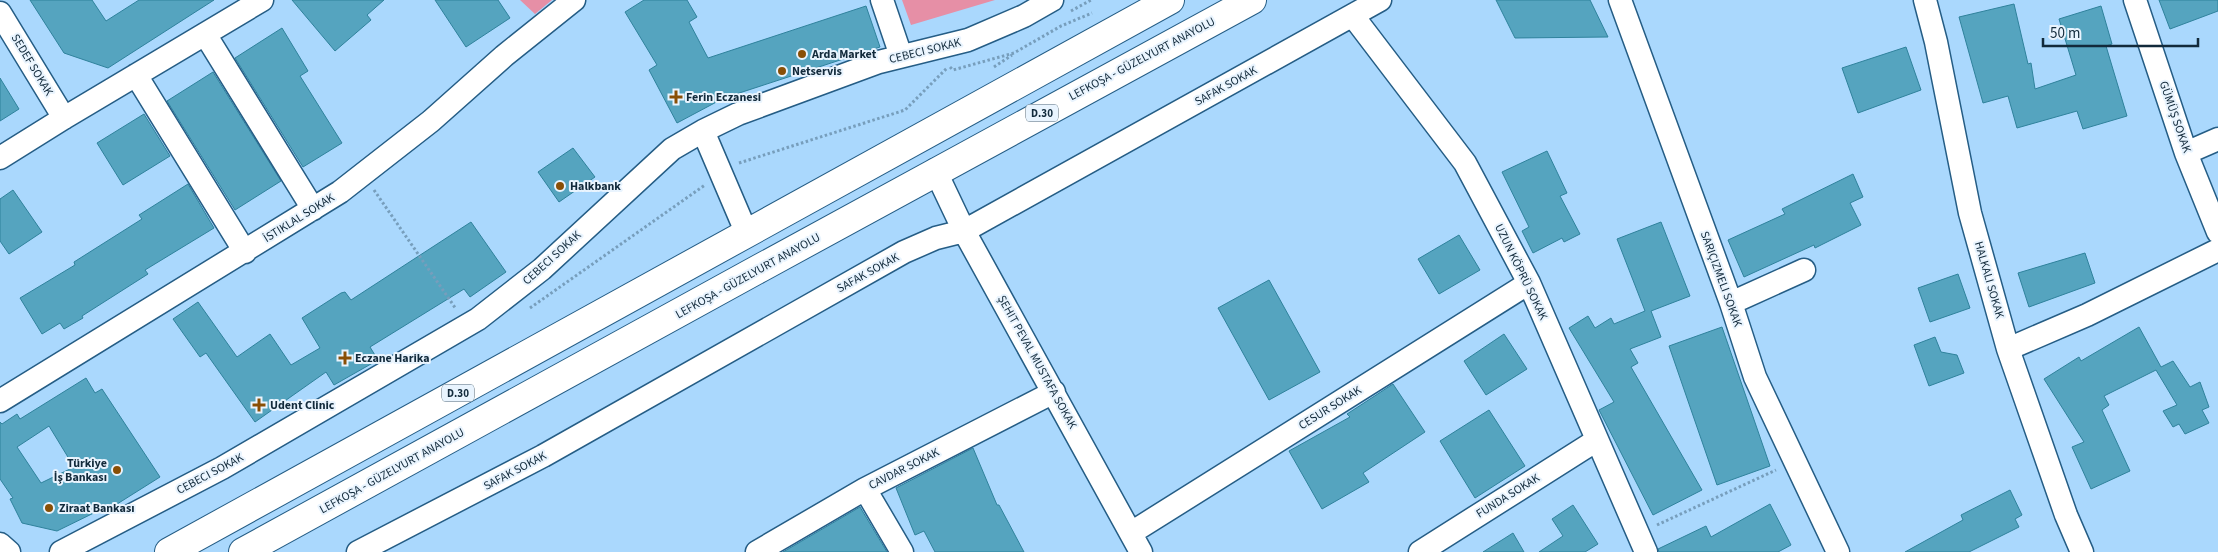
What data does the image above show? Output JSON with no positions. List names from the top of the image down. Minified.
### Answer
{"streets":{"highway":["LEFKOŞA - GÜZELYURT ANAYOLU","D.30"],"street":["CEBECI SOKAK","SEDEF SOKAK","SAFAK SOKAK","GÜMÜŞ SOKAK","İSTIKLAL SOKAK","UZUN KÖPRÜ SOKAK","ŞEHIT PEVAL MUSTAFA SOKAK","CESUR SOKAK","CAVDAR SOKAK","FUNDA SOKAK"]},"crossings":[["LEFKOŞA - GÜZELYURT ANAYOLU","ŞEHIT PEVAL MUSTAFA SOKAK"],["SAFAK SOKAK","UZUN KÖPRÜ SOKAK"],["SAFAK SOKAK","ŞEHIT PEVAL MUSTAFA SOKAK"],["UZUN KÖPRÜ SOKAK","CESUR SOKAK"],["UZUN KÖPRÜ SOKAK","FUNDA SOKAK"],["ŞEHIT PEVAL MUSTAFA SOKAK","CESUR SOKAK"],["ŞEHIT PEVAL MUSTAFA SOKAK","CAVDAR SOKAK"]],"places":{"other":["Arda Market","Netservis","Halkbank","Türkiye İş Bankası","Ziraat Bankası"],"health":["Ferin Eczanesi","Eczane Harika","Udent Clinic"]},"scale_bar":"50 m"}
